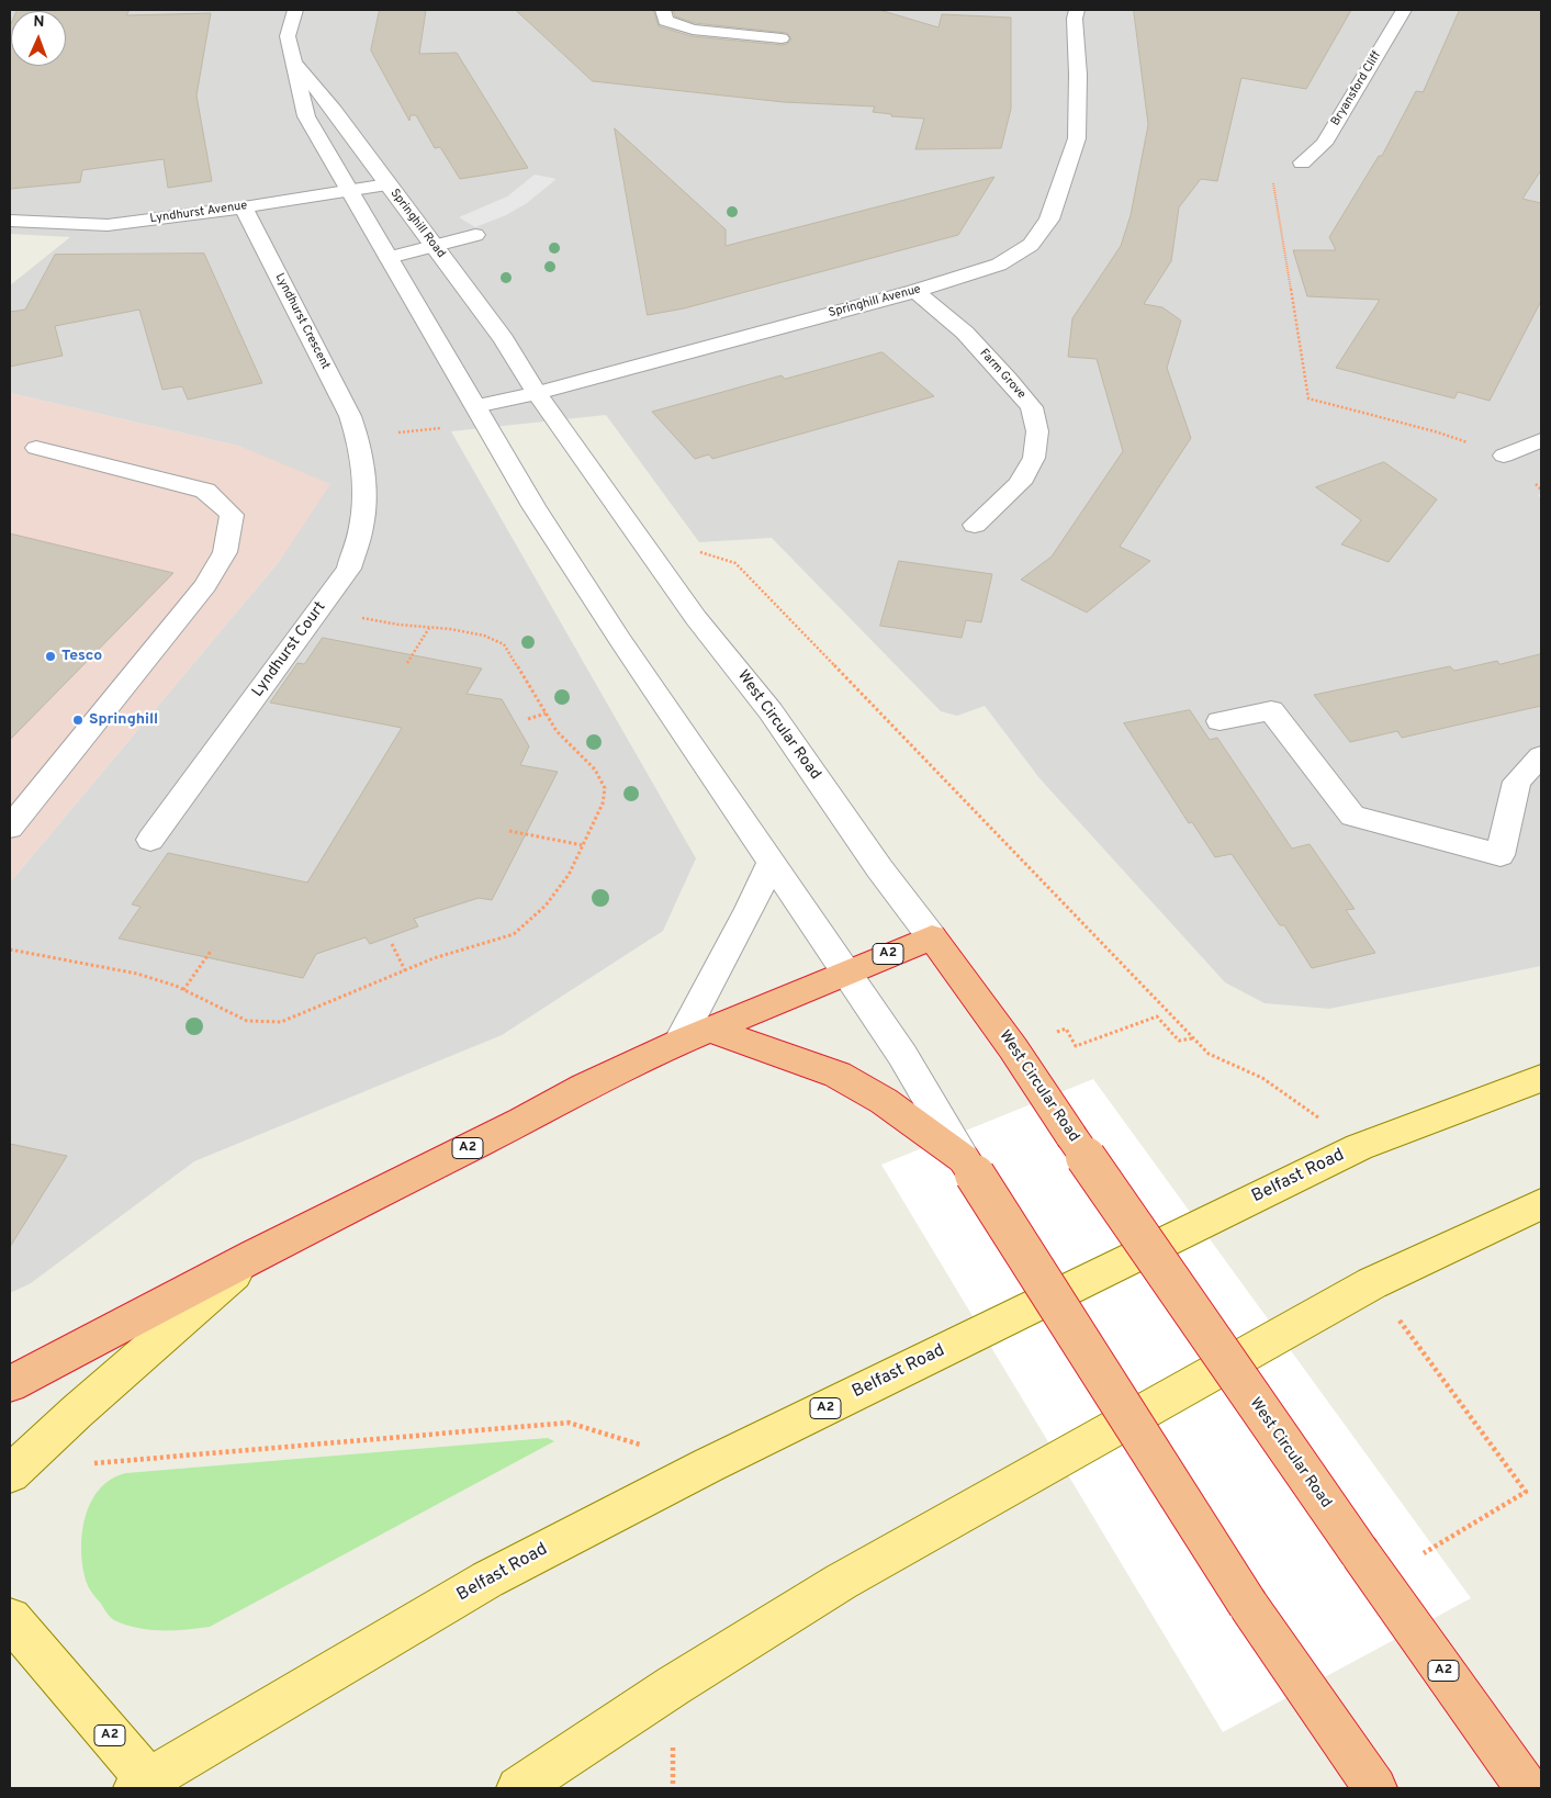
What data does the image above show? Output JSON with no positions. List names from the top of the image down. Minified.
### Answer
{"streets":{"highway":["West Circular Road","A2"],"main road":["Belfast Road"],"street":["Bryansford Cliff","Lyndhurst Avenue","Springhill Road","Springhill Avenue","Lyndhurst Crescent","Farm Grove","Lyndhurst Court"]},"crossings":[["Lyndhurst Avenue","Springhill Road"],["Lyndhurst Avenue","Lyndhurst Crescent"],["Springhill Road","Springhill Avenue"],["Springhill Road","West Circular Road"],["Springhill Avenue","Farm Grove"],["Springhill Avenue","West Circular Road"],["Lyndhurst Crescent","Lyndhurst Court"],["West Circular Road","A2"],["A2","Belfast Road"]],"places":["Tesco","Springhill"],"north":"top"}
